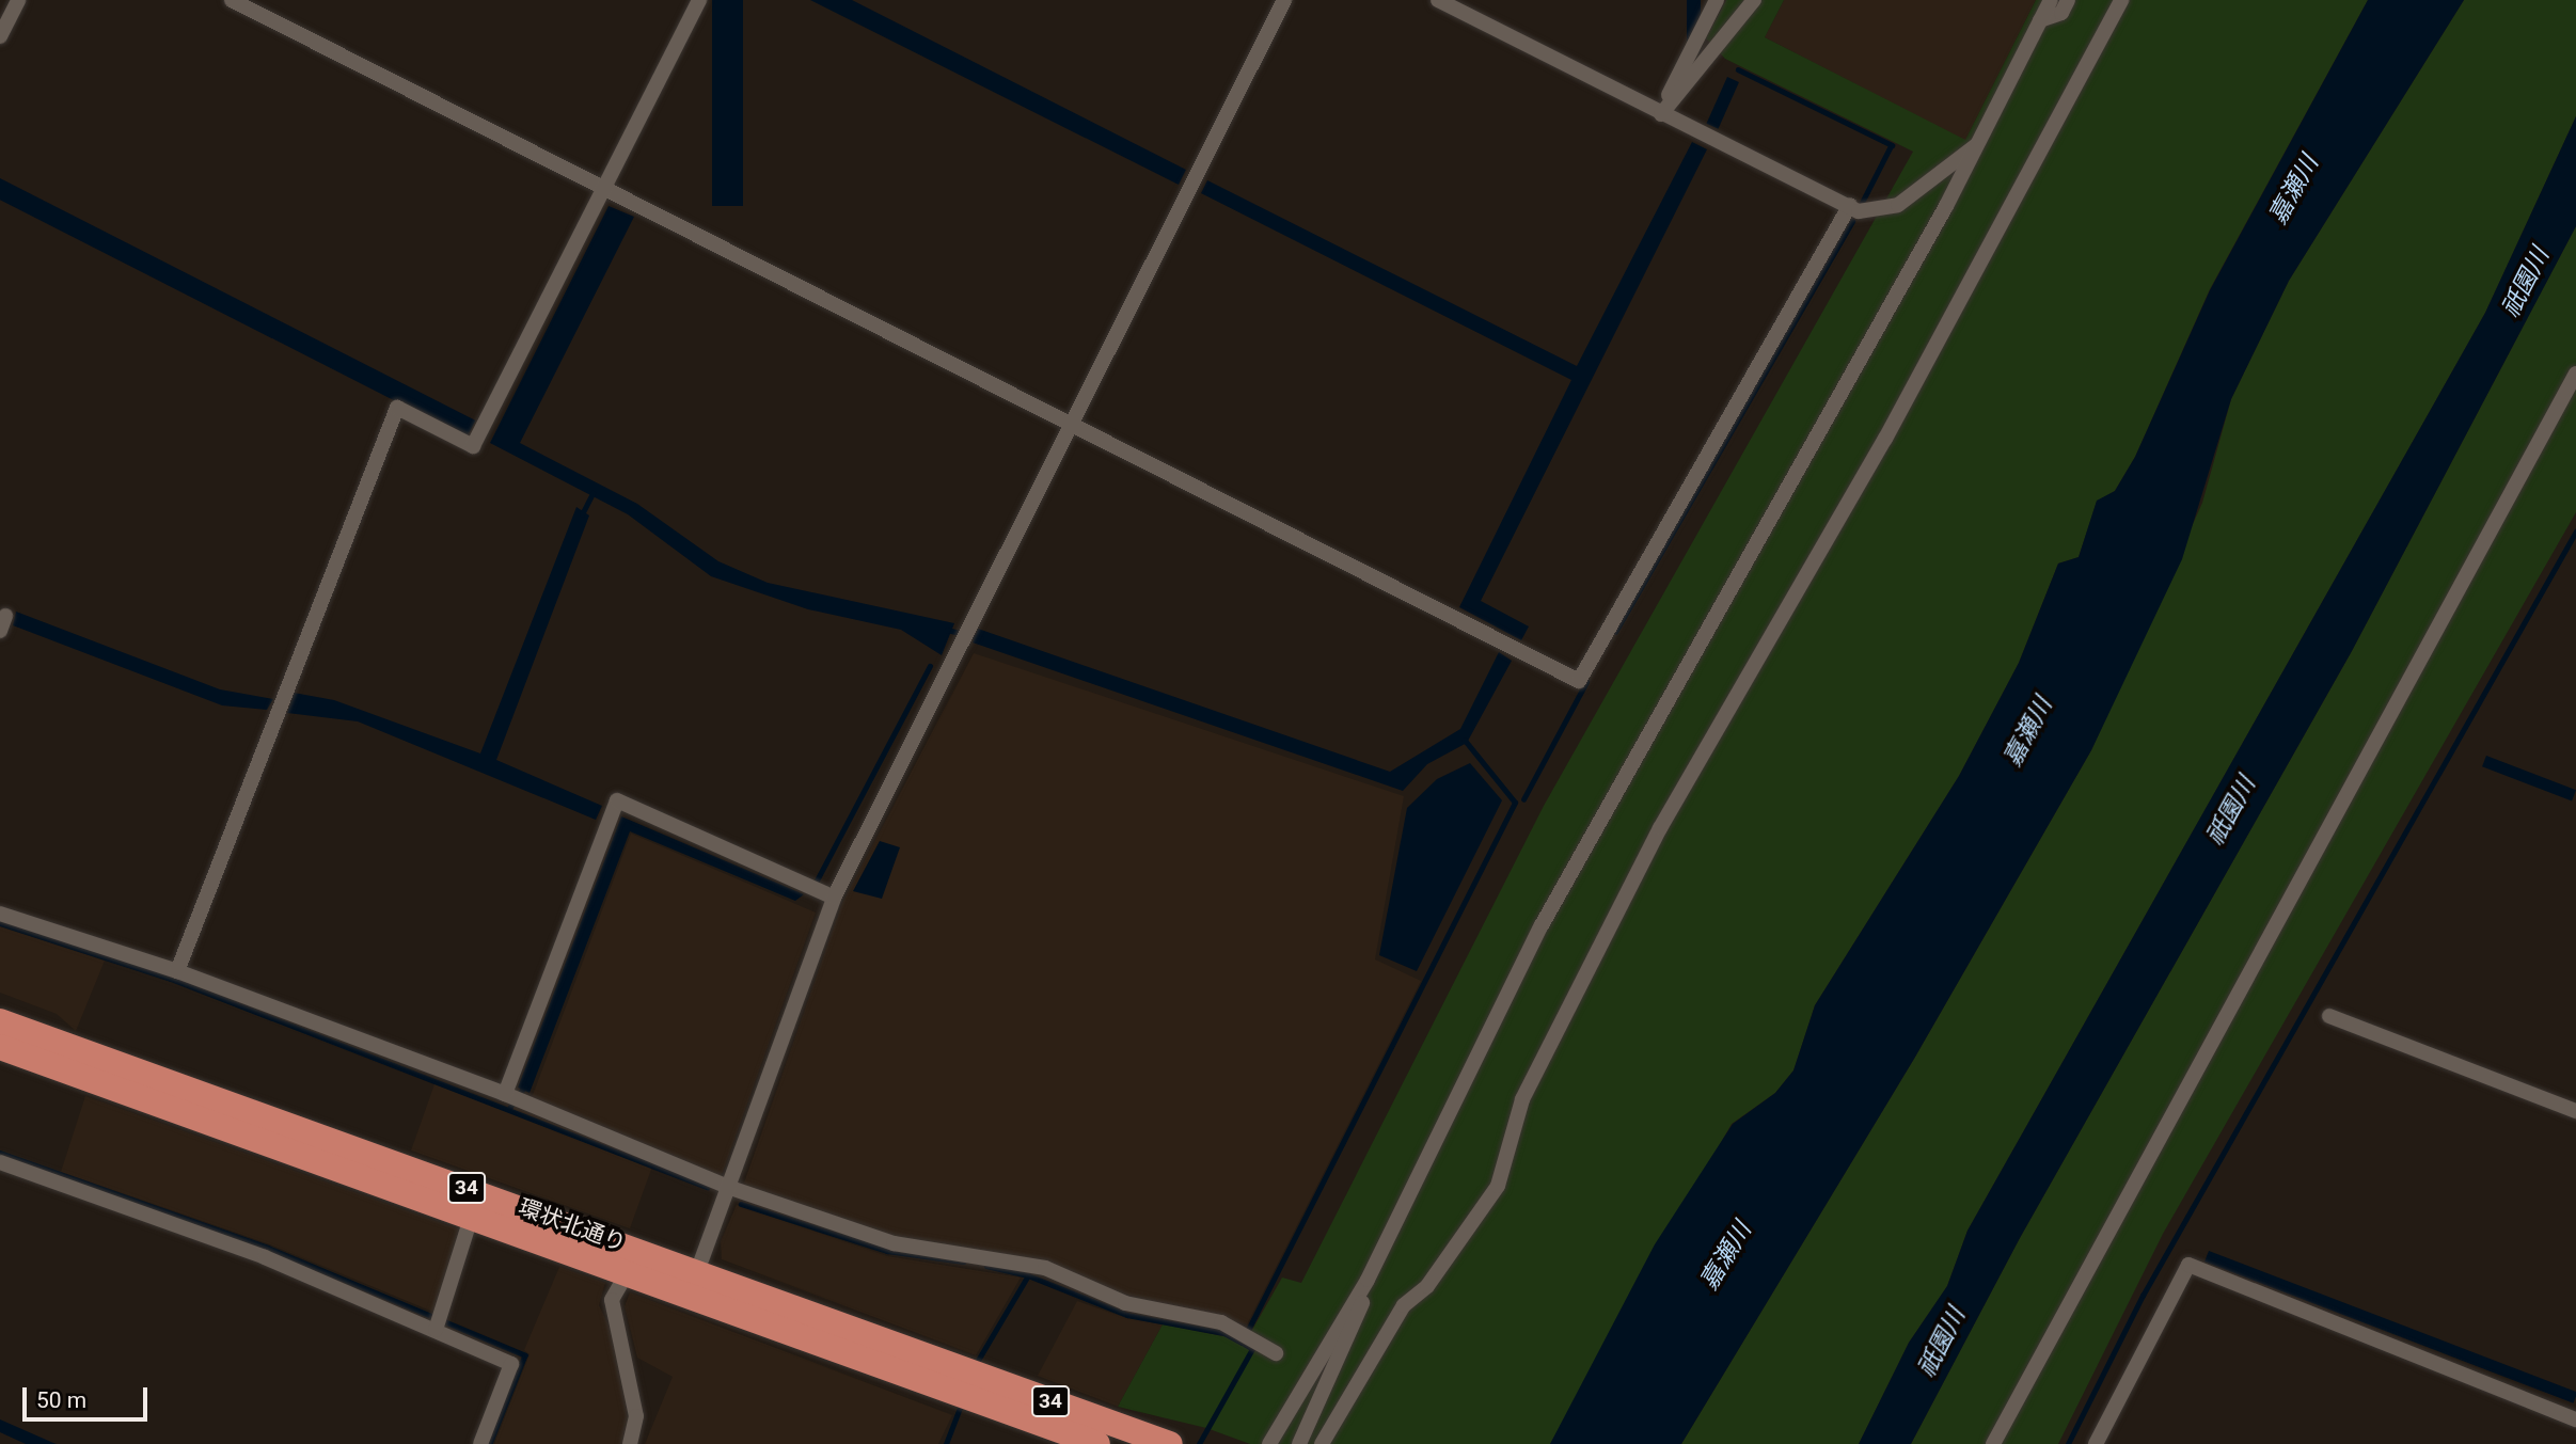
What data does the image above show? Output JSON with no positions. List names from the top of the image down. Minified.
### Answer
{"streets":{"highway":["34","環状北通り"]},"crossings":[["34","環状北通り"]],"water":["嘉瀬川","祇園川"],"scale_bar":"50 m"}
